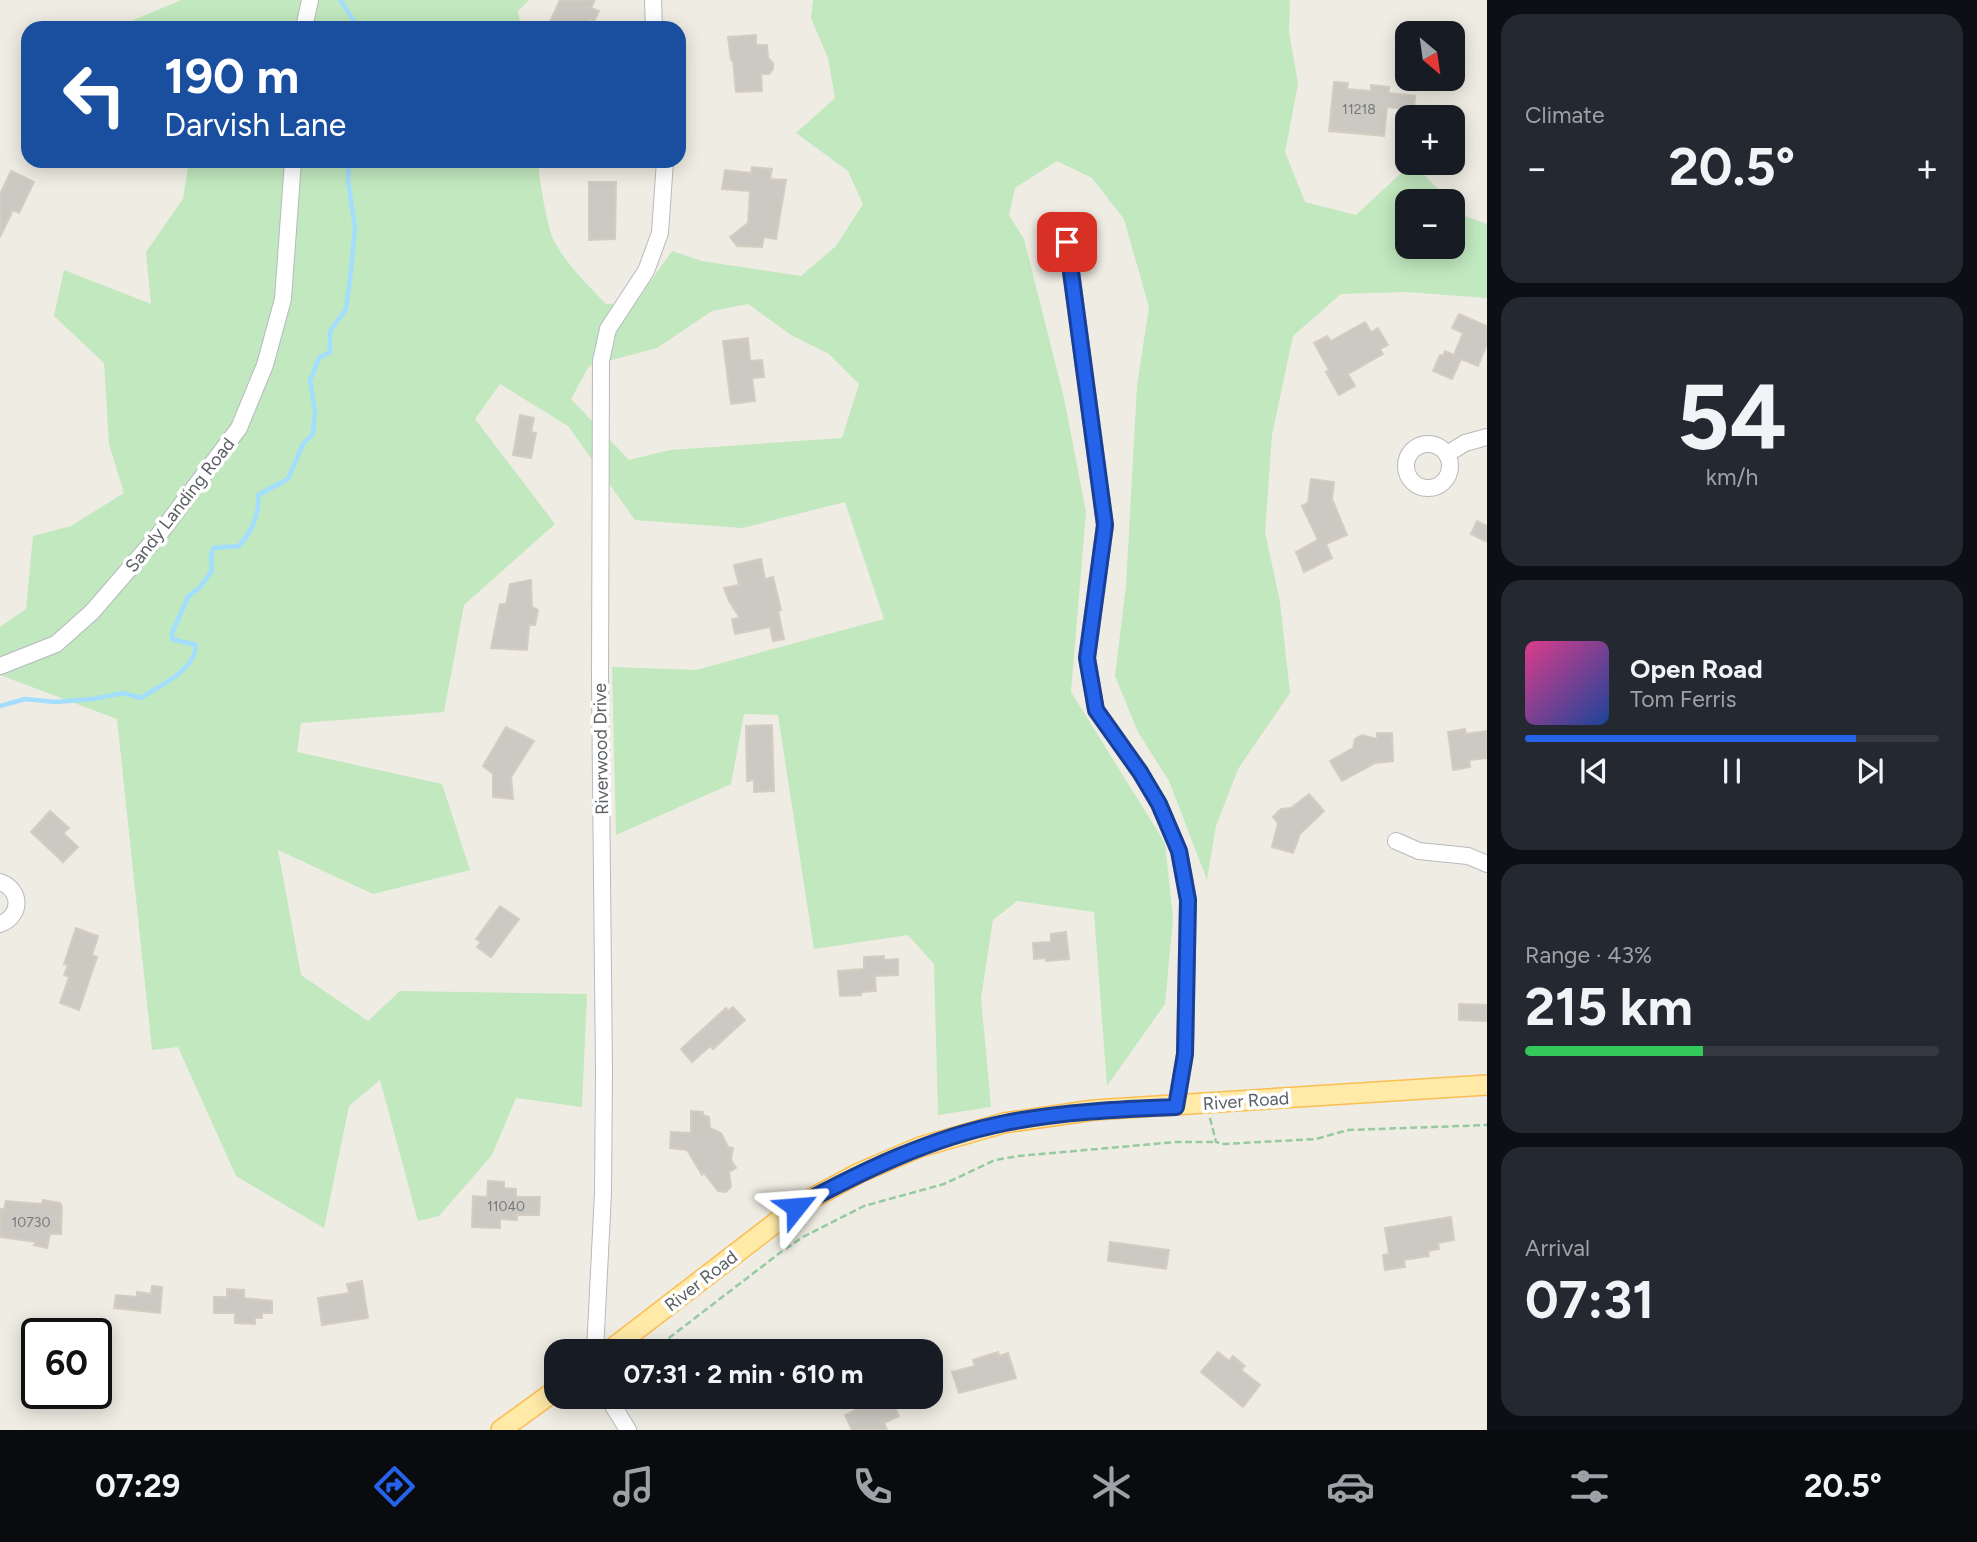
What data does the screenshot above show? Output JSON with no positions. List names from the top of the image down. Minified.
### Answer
{"streets":{"main road":["River Road"],"street":["Sandy Landing Road","Riverwood Drive"]},"house_numbers":["11218","11040","10730"],"north":"bottom right","page":{"tile":["Climate",["54","km/h"],["Range · 43%","215 km"],["Arrival","07:31"]],"map_buttons":["+","−"],"turn":["190 m","Darvish Lane"],"heat":["−","20.5°","+"],"song":["Open Road","Tom Ferris"],"limit":"60","trip":"07:31 · 2 min · 610 m","tabs":["07:29","20.5°"]}}
